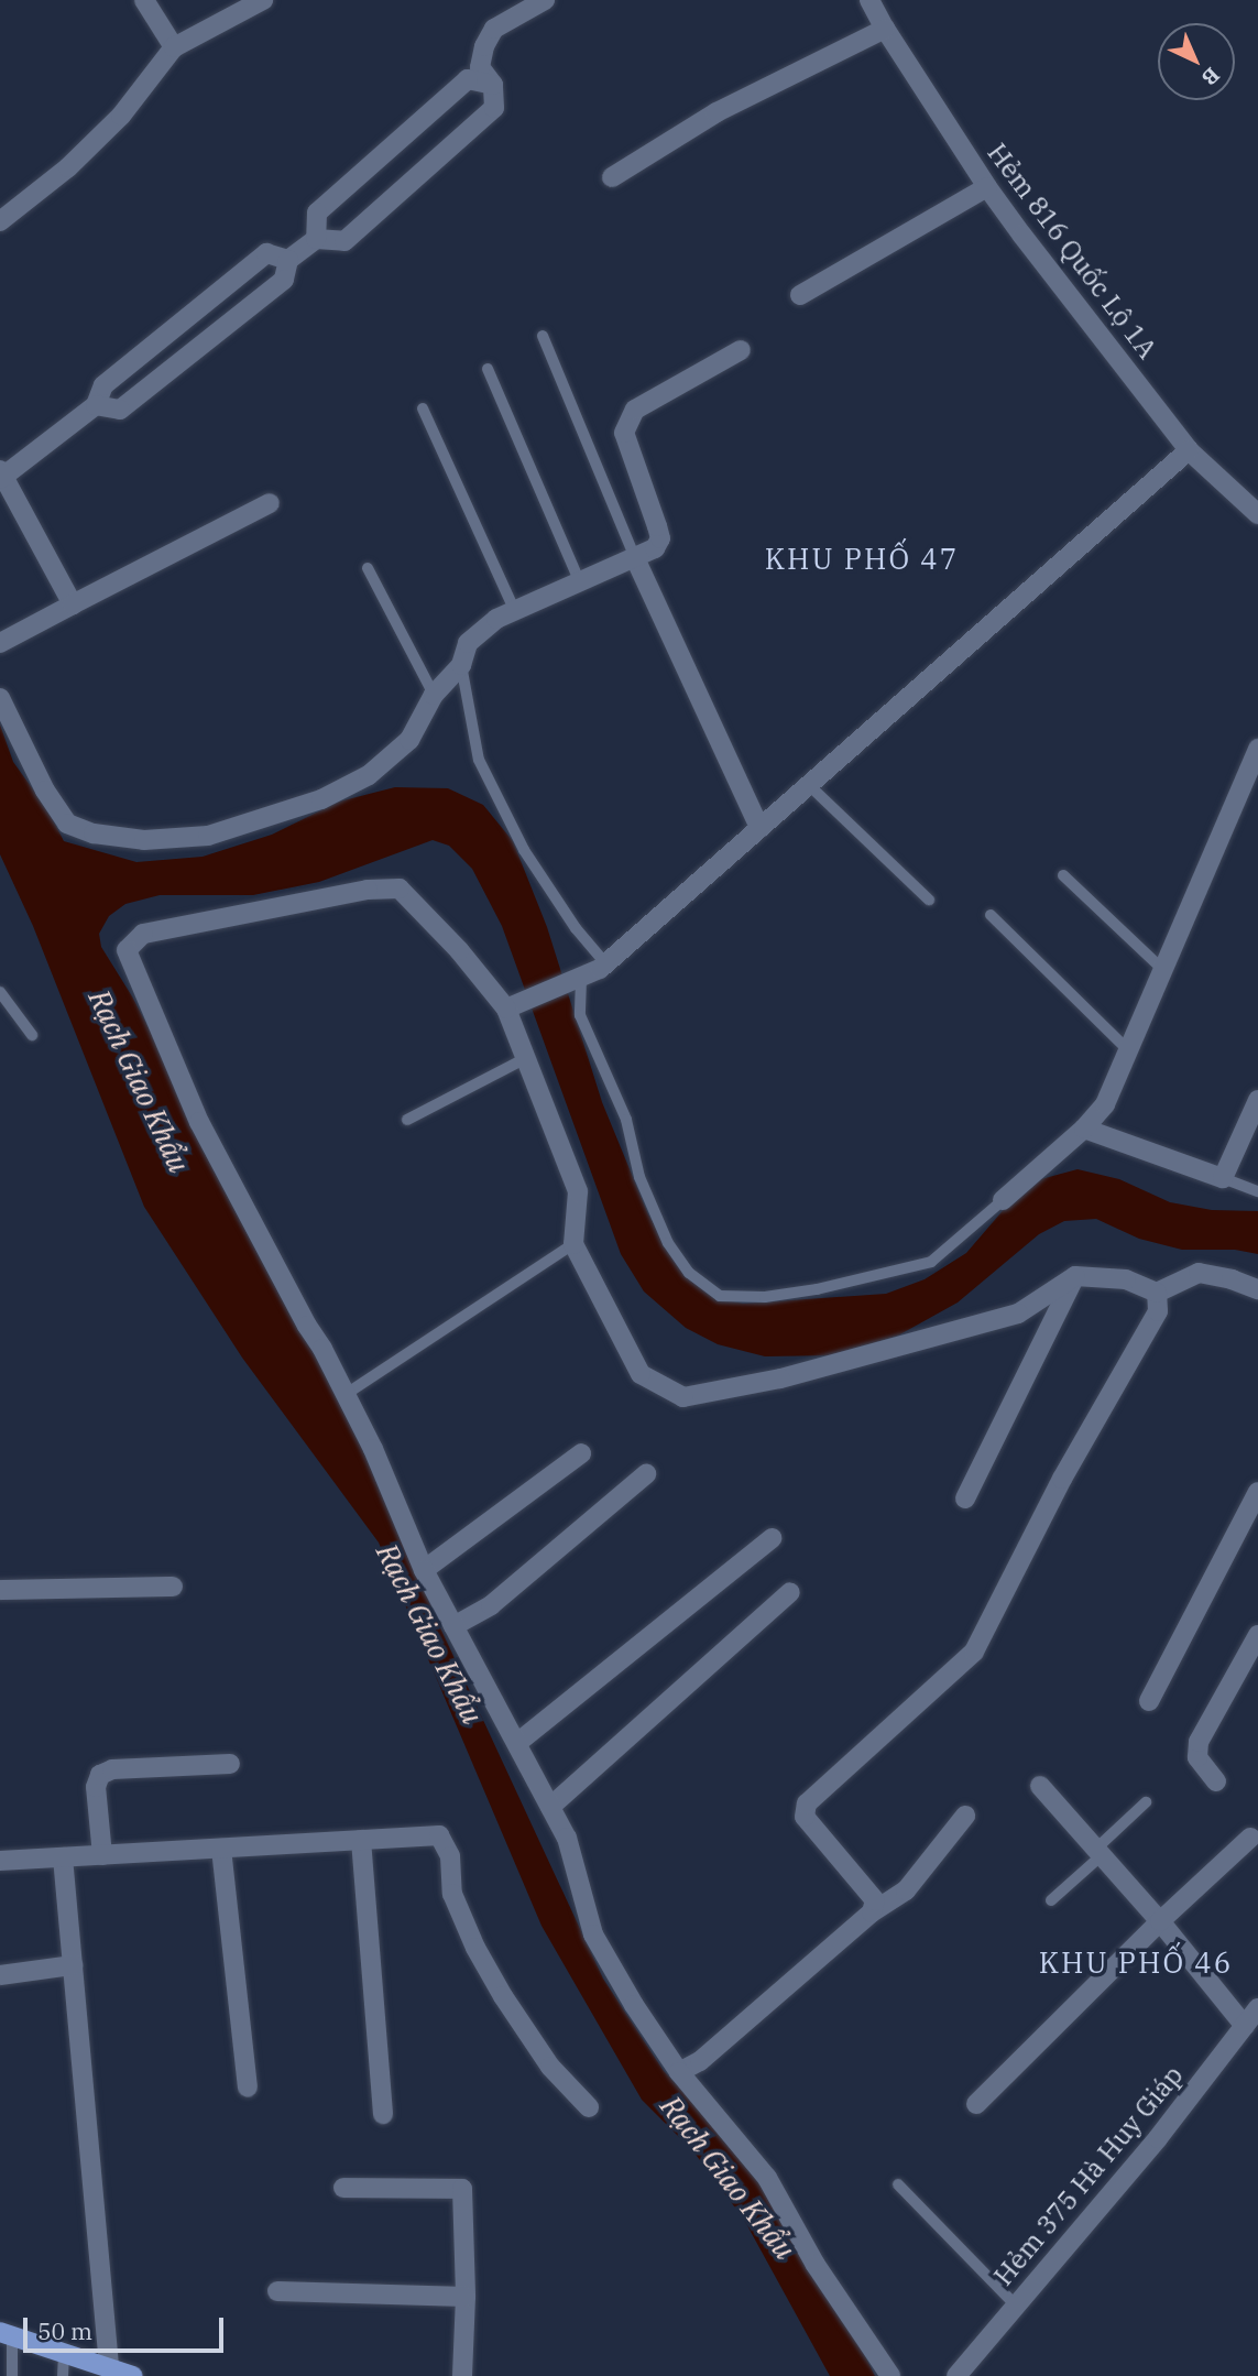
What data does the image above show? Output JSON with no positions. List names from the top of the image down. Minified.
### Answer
{"streets":{"street":["Hẻm 816 Quốc Lộ 1A","Hẻm 375 Hà Huy Giáp"]},"districts":["KHU PHỐ 47","KHU PHỐ 46"],"water":["Rạch Giao Khẩu"],"scale_bar":"50 m","north":"bottom right"}
